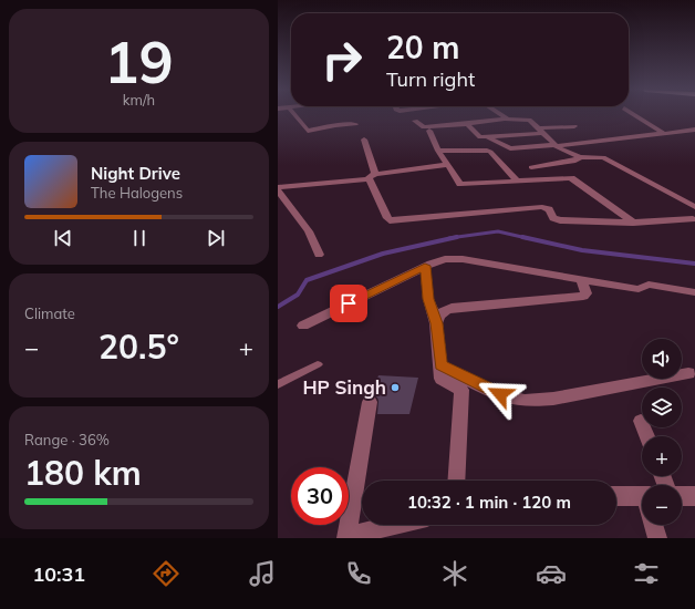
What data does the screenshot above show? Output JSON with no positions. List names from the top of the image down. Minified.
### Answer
{"places":["HP Singh"],"page":{"tile":[["19","km/h"],"Climate",["Range · 36%","180 km"]],"turn":["20 m","Turn right"],"song":["Night Drive","The Halogens"],"heat":["−","20.5°","+"],"map_buttons":["+","−"],"limit":"30","trip":"10:32 · 1 min · 120 m","tabs":"10:31"}}
